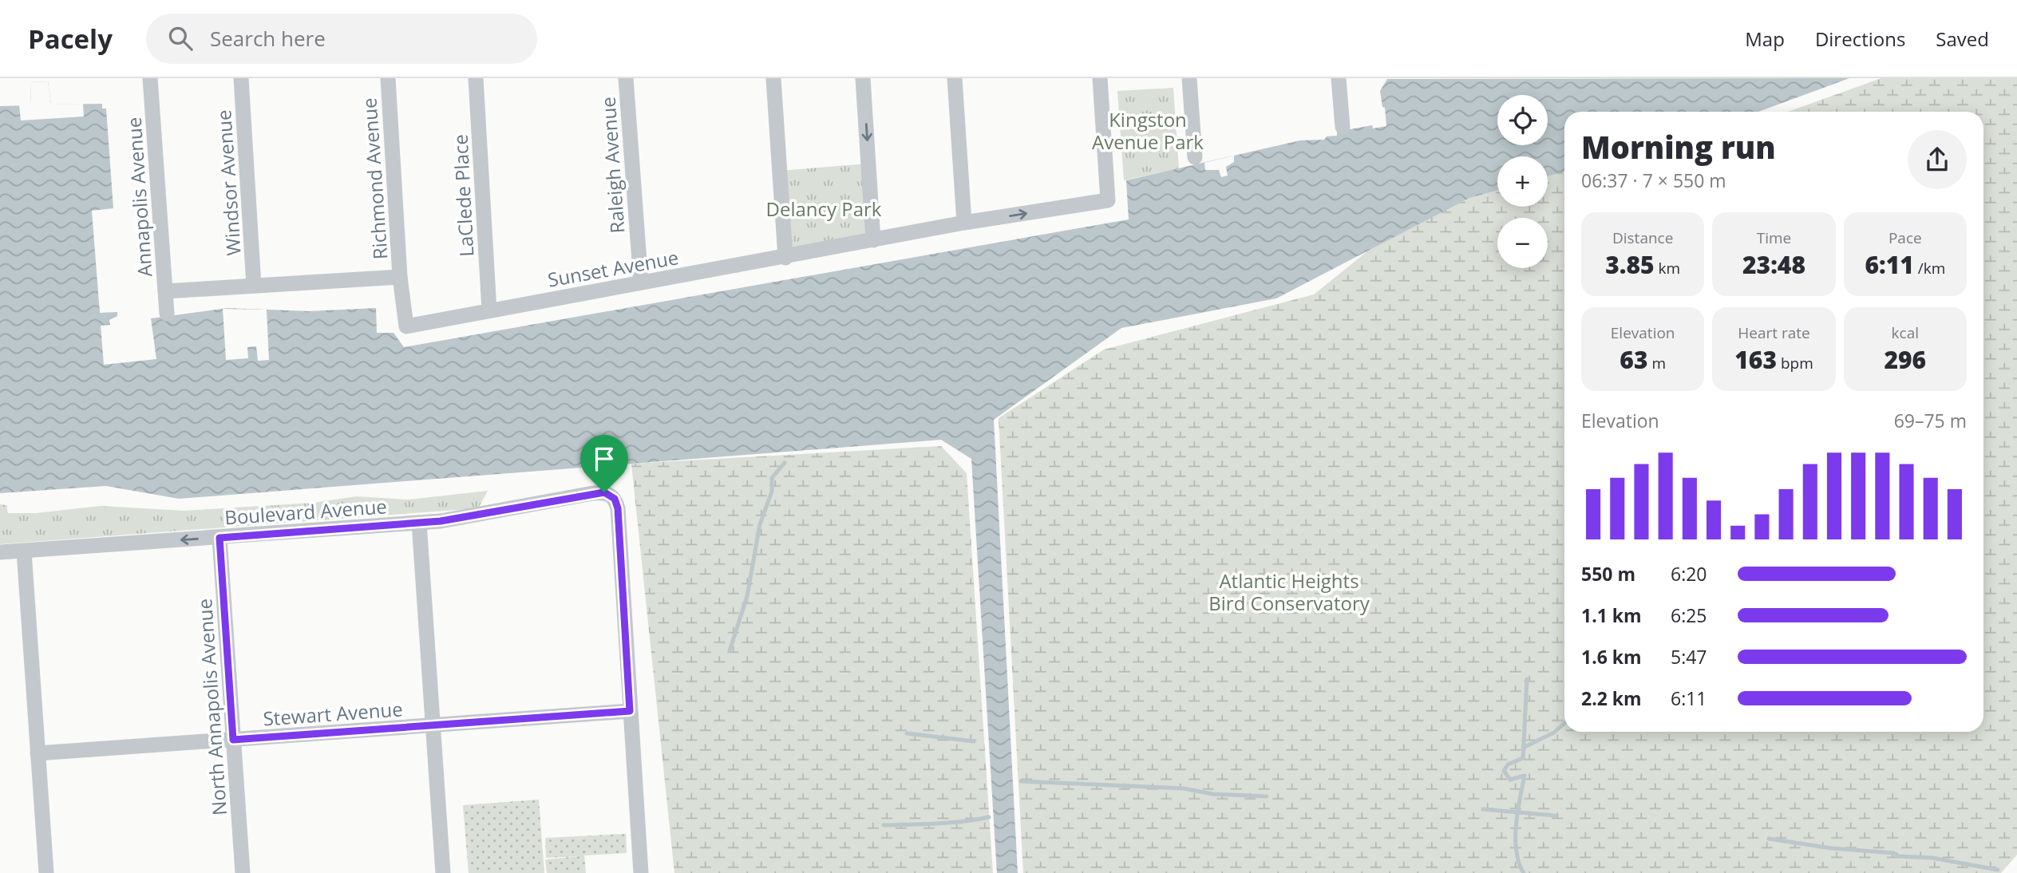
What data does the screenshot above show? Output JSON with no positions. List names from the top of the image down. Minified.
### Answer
{"streets":{"street":["Raleigh Avenue","Richmond Avenue","Windsor Avenue","LaClede Place","Annapolis Avenue","Sunset Avenue","Boulevard Avenue","North Annapolis Avenue","Stewart Avenue"]},"crossings":[["Raleigh Avenue","Sunset Avenue"],["Richmond Avenue","Sunset Avenue"],["LaClede Place","Sunset Avenue"],["Boulevard Avenue","North Annapolis Avenue"],["Boulevard Avenue","Stewart Avenue"],["North Annapolis Avenue","Stewart Avenue"]],"parks":["Kingston Avenue Park","Delancy Park","Atlantic Heights Bird Conservatory"],"page":{"header":"Pacely","search":"Search here","nav":["Map","Directions","Saved"],"map_buttons":["+","−"],"heading":["Morning run","06:37 · 7 × 550 m"],"stats":[["Distance","3.85 km"],["Time","23:48"],["Pace","6:11 /km"],["Elevation","63 m"],["Heart rate","163 bpm"],["kcal","296"]],"chart":["Elevation","69–75 m"],"list":[{"name":"550 m","note":"6:20"},{"name":"1.1 km","note":"6:25"},{"name":"1.6 km","note":"5:47"},{"name":"2.2 km","note":"6:11"}]}}
